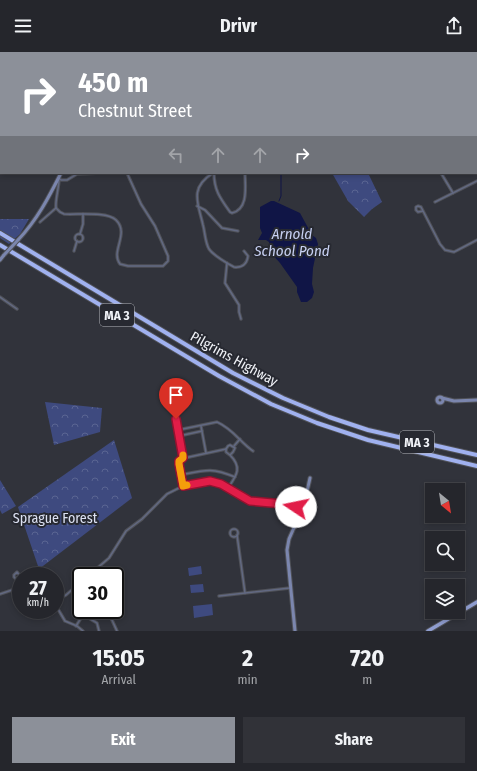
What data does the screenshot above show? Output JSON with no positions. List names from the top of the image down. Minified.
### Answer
{"streets":{"highway":["MA 3","Pilgrims Highway"]},"water":["Arnold School Pond"],"parks":["Sprague Forest"],"north":"bottom right","page":{"header":"Drivr","turn":["450 m","Chestnut Street"],"speed":"27 km/h","limit":"30","eta":["15:05","Arrival","2","min","720","m"],"buttons":["Exit","Share"]}}
